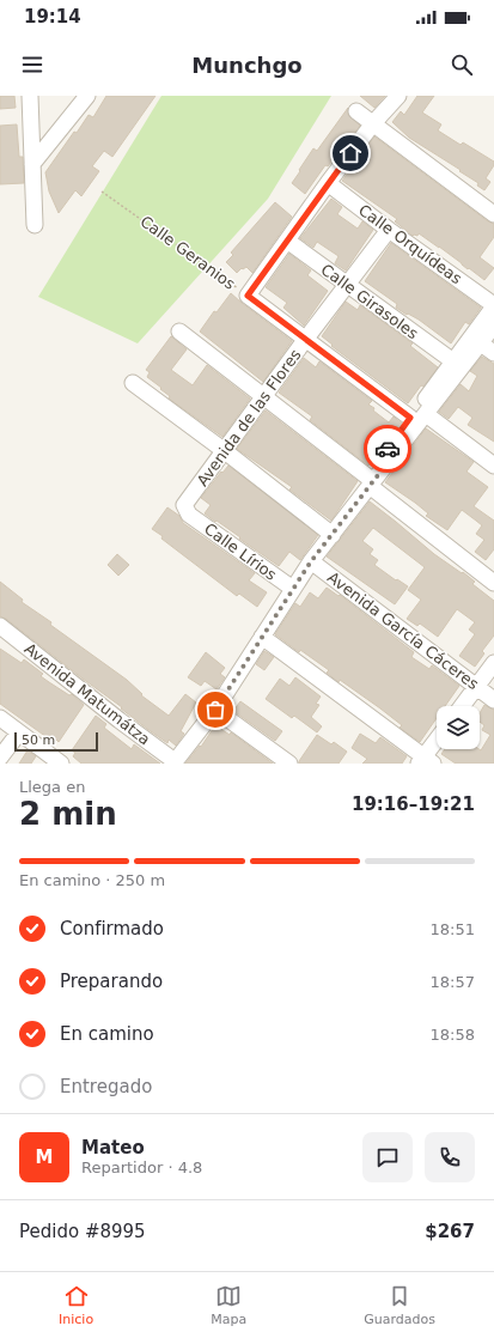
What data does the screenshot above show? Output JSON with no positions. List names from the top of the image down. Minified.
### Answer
{"streets":{"street":["Calle Orquídeas","Calle Geranios","Calle Girasoles","Avenida de las Flores","Calle Lírios","Avenida García Cáceres","Avenida Matumátza"]},"crossings":[["Calle Orquídeas","Avenida de las Flores"],["Calle Geranios","Avenida de las Flores"],["Calle Girasoles","Avenida de las Flores"],["Avenida de las Flores","Calle Lírios"]],"scale_bar":"50 m","page":{"status":"19:14","header":"Munchgo","scale":"50 m","heading":["2 min","Llega en","19:16–19:21"],"panel":["Mateo","Repartidor · 4.8","Pedido #8995","$267"],"bar":"En camino · 250 m","list":[["Confirmado","18:51"],["Preparando","18:57"],["En camino","18:58"],"Entregado"],"round":"M","tabs":["Inicio","Mapa","Guardados"]}}
